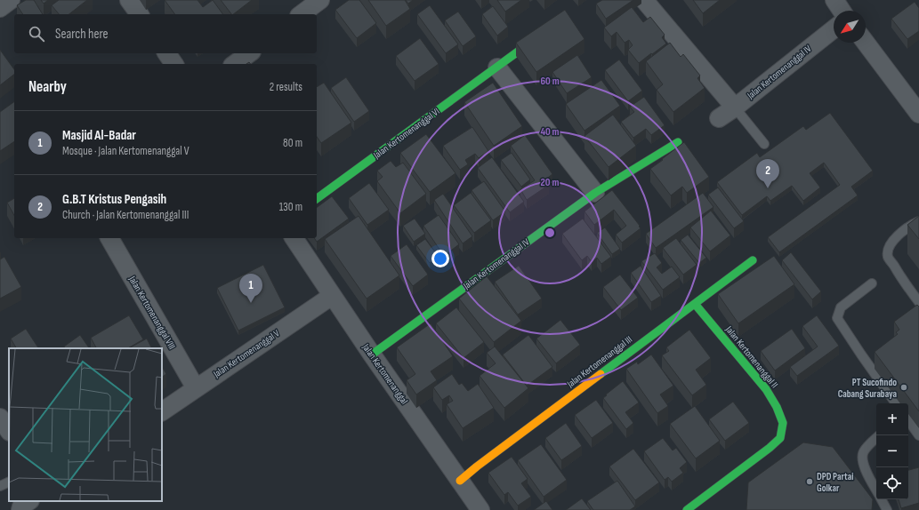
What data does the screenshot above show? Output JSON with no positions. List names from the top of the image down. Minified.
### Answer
{"streets":{"street":["Jalan Kertomenanggal IV","Jalan Kertomenanggal VI","Jalan Kertomenanggal VIII","Jalan Kertomenanggal V","Jalan Kertomenanggal II","Jalan Kertomenanggal III","Jalan Kertomenanggal"]},"crossings":[["Jalan Kertomenanggal IV","Jalan Kertomenanggal"],["Jalan Kertomenanggal VIII","Jalan Kertomenanggal V"],["Jalan Kertomenanggal V","Jalan Kertomenanggal"],["Jalan Kertomenanggal II","Jalan Kertomenanggal III"],["Jalan Kertomenanggal III","Jalan Kertomenanggal"]],"places":["PT Sucofindo Cabang Surabaya","DPD Partai Golkar"],"north":"bottom left","page":{"search":"Search here","heading":["Nearby","2 results"],"list":[{"mark":"1","name":"Masjid Al-Badar","note":"Mosque · Jalan Kertomenanggal V","value":"80 m"},{"mark":"2","name":"G.B.T Kristus Pengasih","note":"Church · Jalan Kertomenanggal III","value":"130 m"}],"pins":["2","1"],"map_buttons":["+","−"]},"rings":["60 m","40 m","20 m"]}
